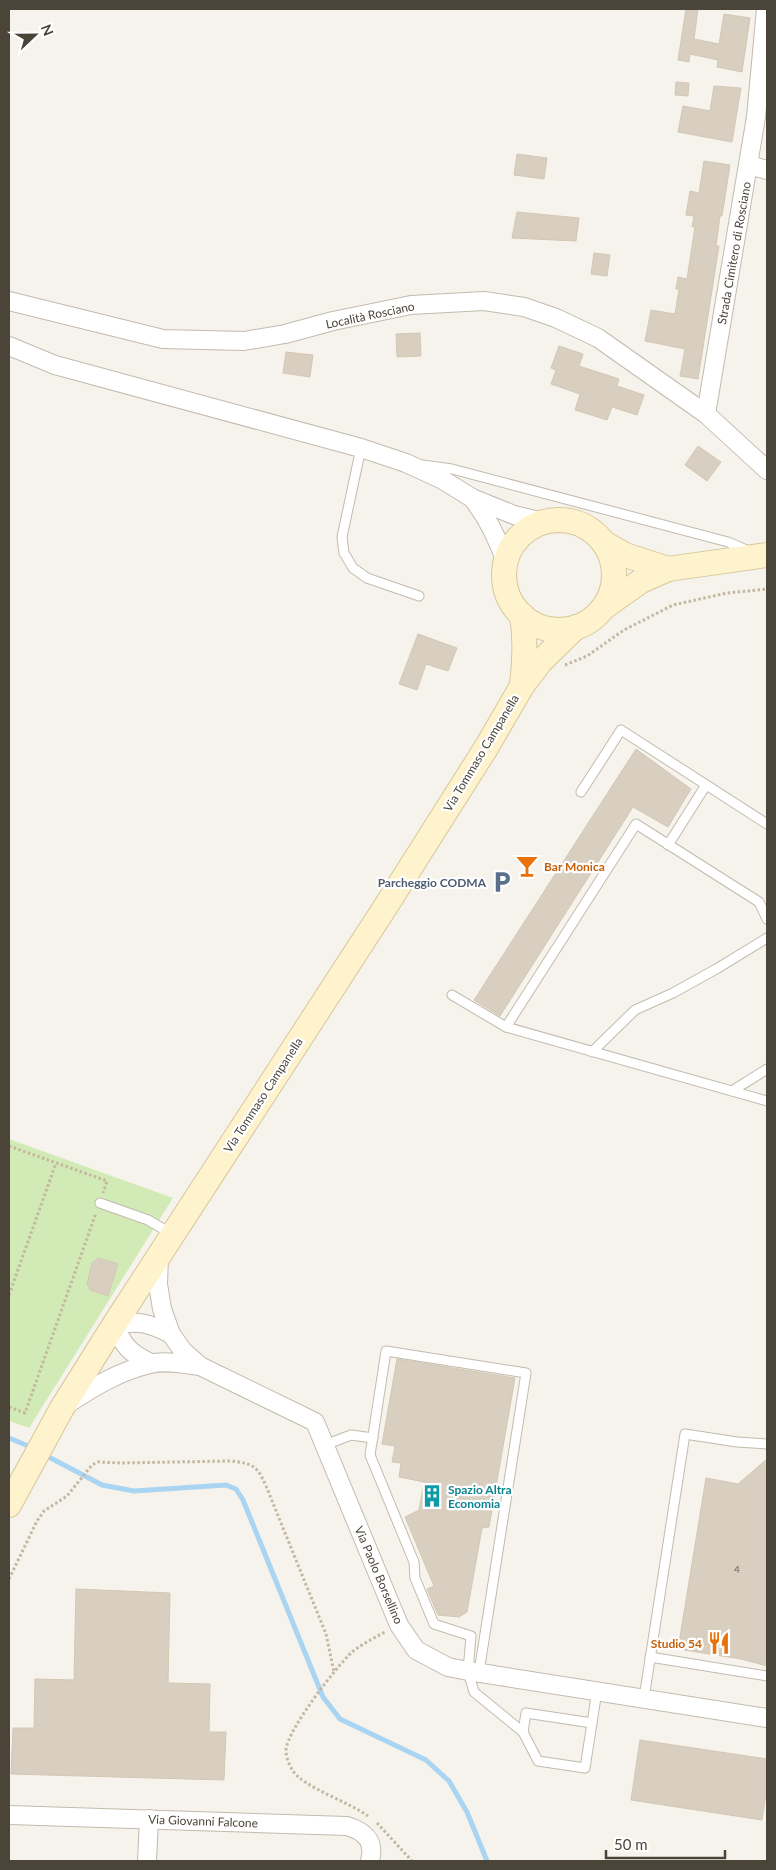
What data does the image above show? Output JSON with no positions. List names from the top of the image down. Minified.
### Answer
{"streets":{"main road":["Via Tommaso Campanella"],"street":["Strada Cimitero di Rosciano","Località Rosciano","Via Paolo Borsellino","Via Giovanni Falcone"]},"crossings":[["Strada Cimitero di Rosciano","Località Rosciano"],["Via Tommaso Campanella","Via Paolo Borsellino"]],"places":{"bar":["Bar Monica"],"parking":["Parcheggio CODMA"],"building":["Spazio Altra Economia"],"restaurant":["Studio 54"]},"house_numbers":["4"],"scale_bar":"50 m","north":"right"}
